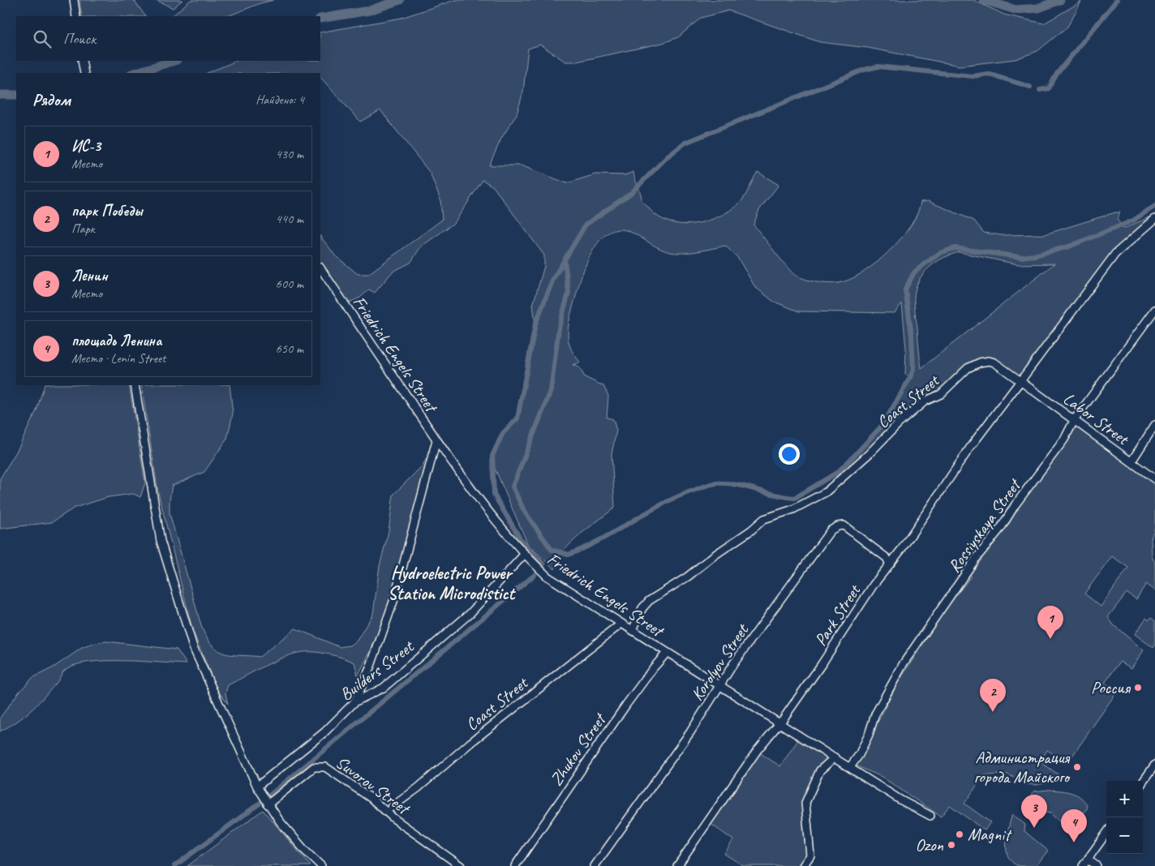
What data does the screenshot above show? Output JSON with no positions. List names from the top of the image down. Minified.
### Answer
{"streets":{"street":["Friedrich Engels Street","Coast Street","Labor Street","Rossiyskaya Street","Park Street","Korolyov Street","Builders Street","Zhukov Street","Suvorov Street"]},"crossings":[["Friedrich Engels Street","Coast Street"],["Friedrich Engels Street","Rossiyskaya Street"],["Friedrich Engels Street","Park Street"],["Friedrich Engels Street","Korolyov Street"],["Friedrich Engels Street","Builders Street"],["Friedrich Engels Street","Zhukov Street"],["Coast Street","Labor Street"],["Coast Street","Park Street"],["Coast Street","Suvorov Street"],["Labor Street","Rossiyskaya Street"],["Labor Street","Park Street"],["Park Street","Korolyov Street"]],"districts":["Hydroelectric Power Station Microdistict"],"places":["Россия","Администрация города Майского","Magnit","Ozon"],"page":{"search":"Поиск","heading":["Рядом","Найдено: 4"],"list":[{"mark":"1","name":"ИС-3","note":"Место","value":"430 m"},{"mark":"2","name":"парк Победы","note":"Парк","value":"440 m"},{"mark":"3","name":"Ленин","note":"Место","value":"600 m"},{"mark":"4","name":"площадь Ленина","note":"Место · Lenin Street","value":"650 m"}],"pins":["1","2","3","4"],"map_buttons":["+","−"]}}
